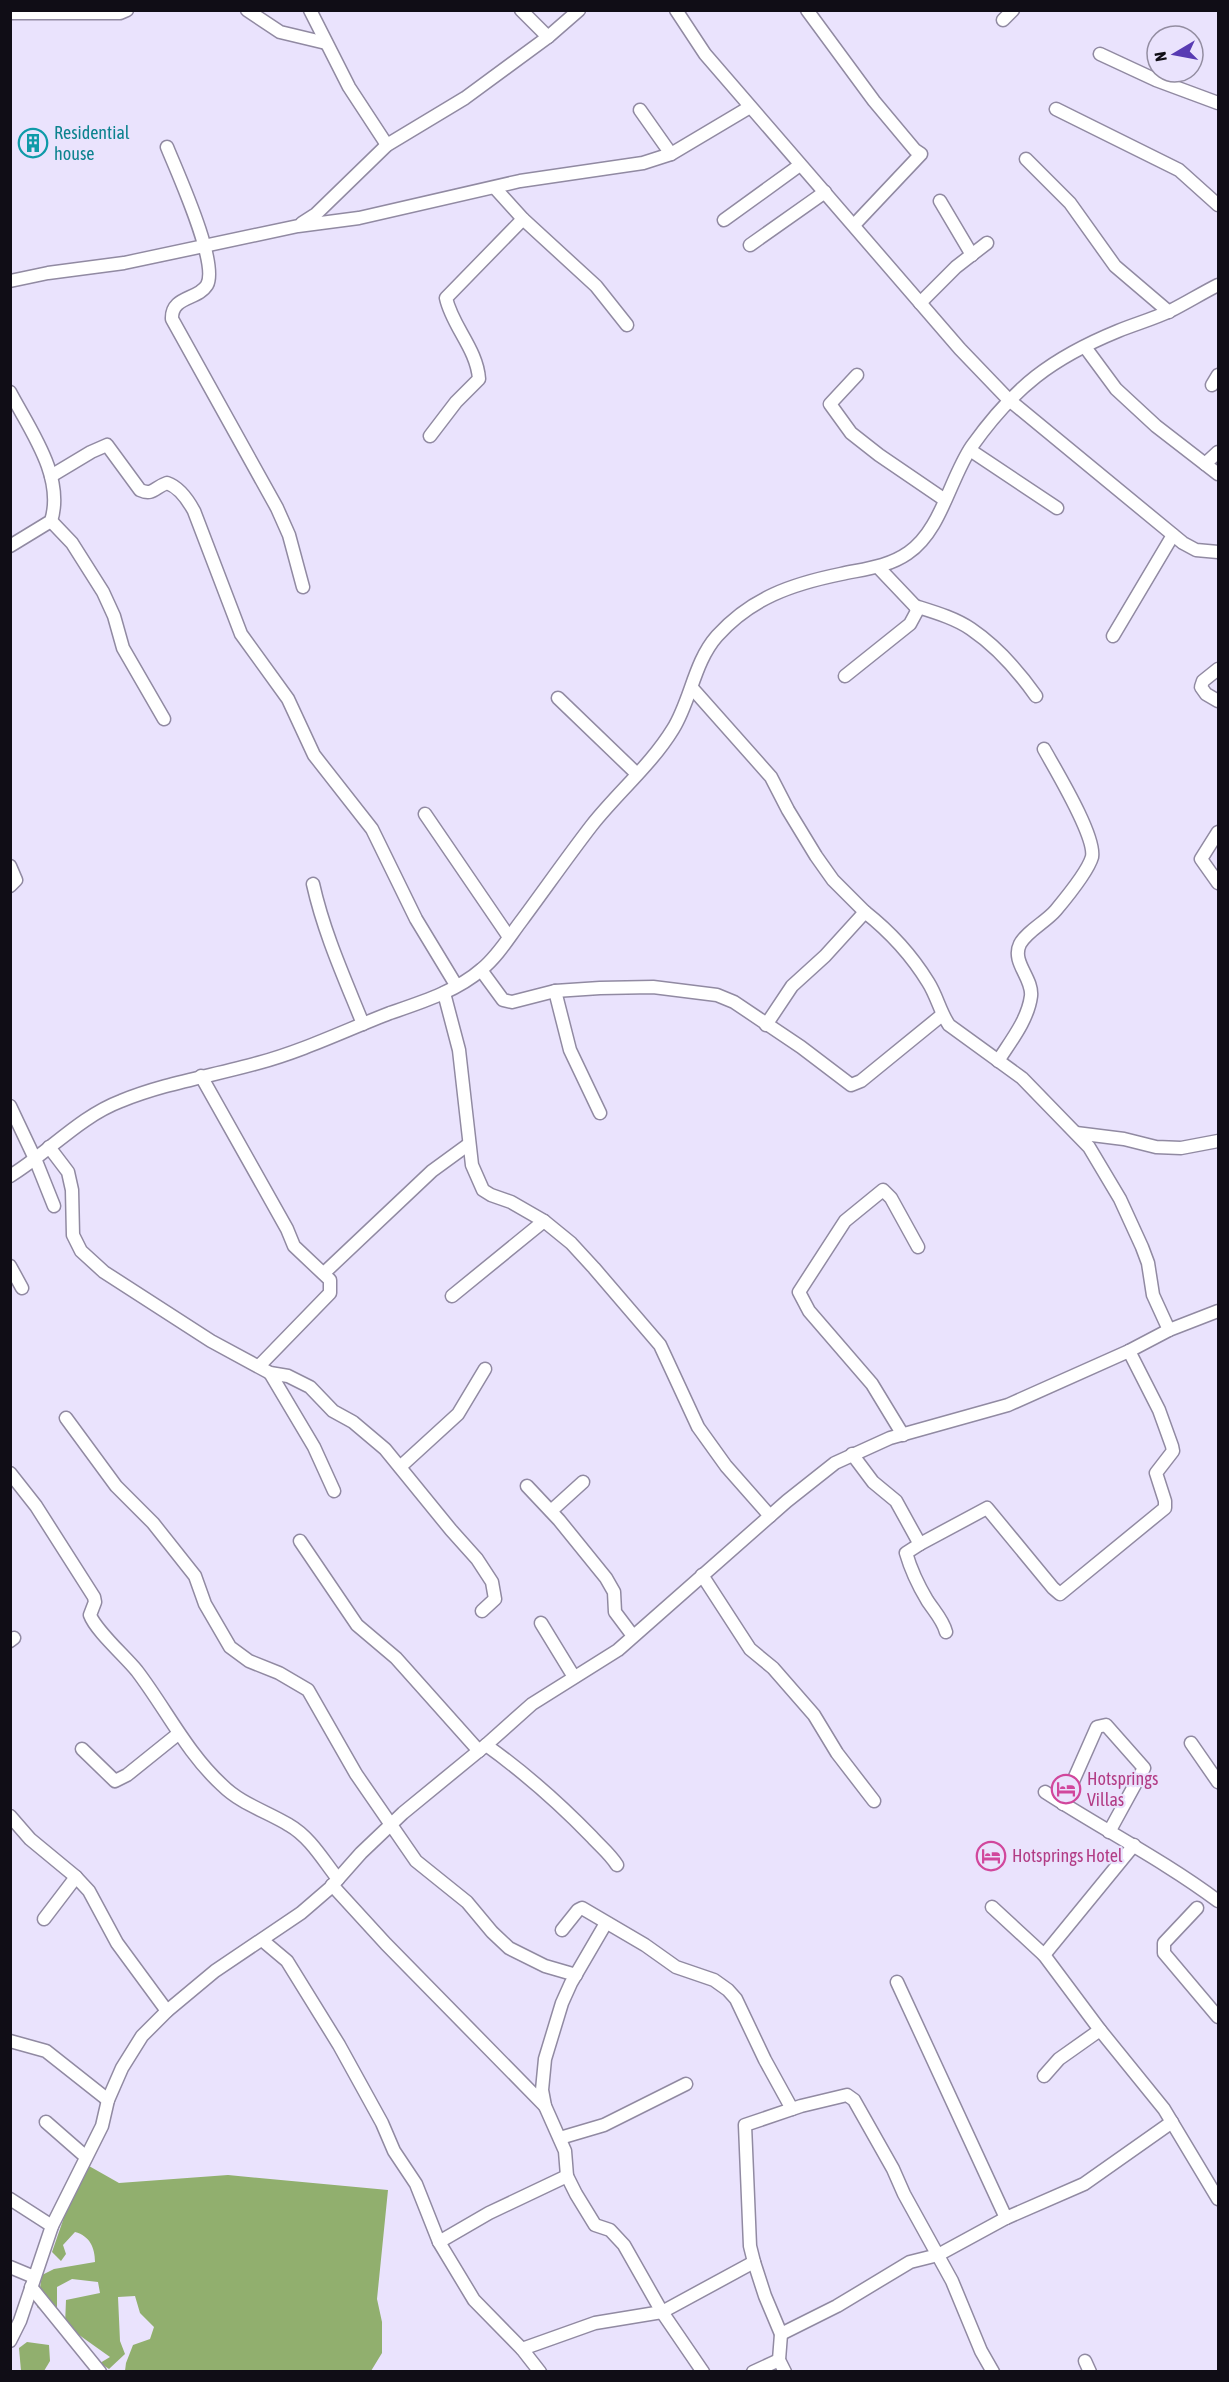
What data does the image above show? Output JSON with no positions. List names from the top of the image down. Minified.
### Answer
{"places":{"building":["Residential house"],"hotel":["Hotsprings Villas","Hotsprings Hotel"]},"north":"left"}
